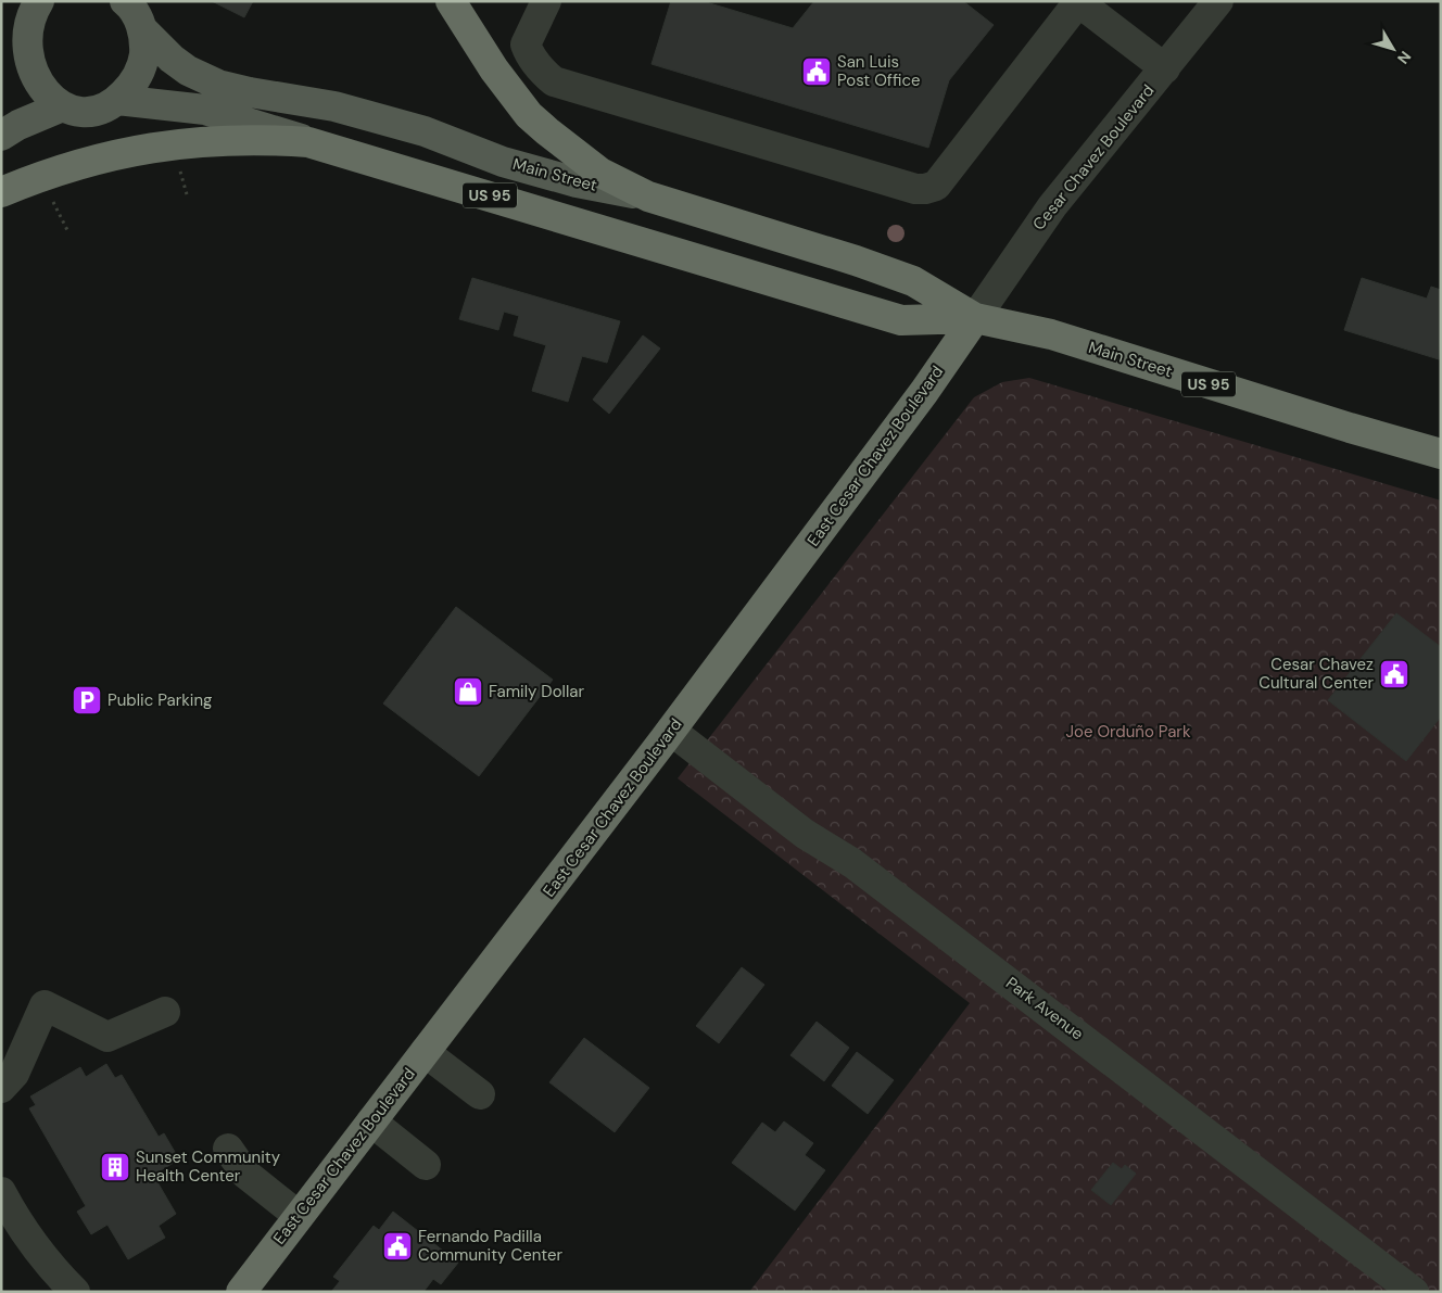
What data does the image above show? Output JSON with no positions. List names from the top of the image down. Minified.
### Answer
{"streets":{"highway":["Main Street","US 95","East Cesar Chavez Boulevard"],"street":["Cesar Chavez Boulevard","Park Avenue"]},"crossings":[["Cesar Chavez Boulevard","Main Street"],["Cesar Chavez Boulevard","East Cesar Chavez Boulevard"],["Main Street","US 95"],["Main Street","East Cesar Chavez Boulevard"],["East Cesar Chavez Boulevard","Park Avenue"]],"parks":["Joe Orduño Park"],"places":{"public building":["San Luis Post Office","Cesar Chavez Cultural Center","Fernando Padilla Community Center"],"shop":["Family Dollar"],"parking":["Public Parking"],"building":["Sunset Community Health Center"]},"north":"bottom right"}
